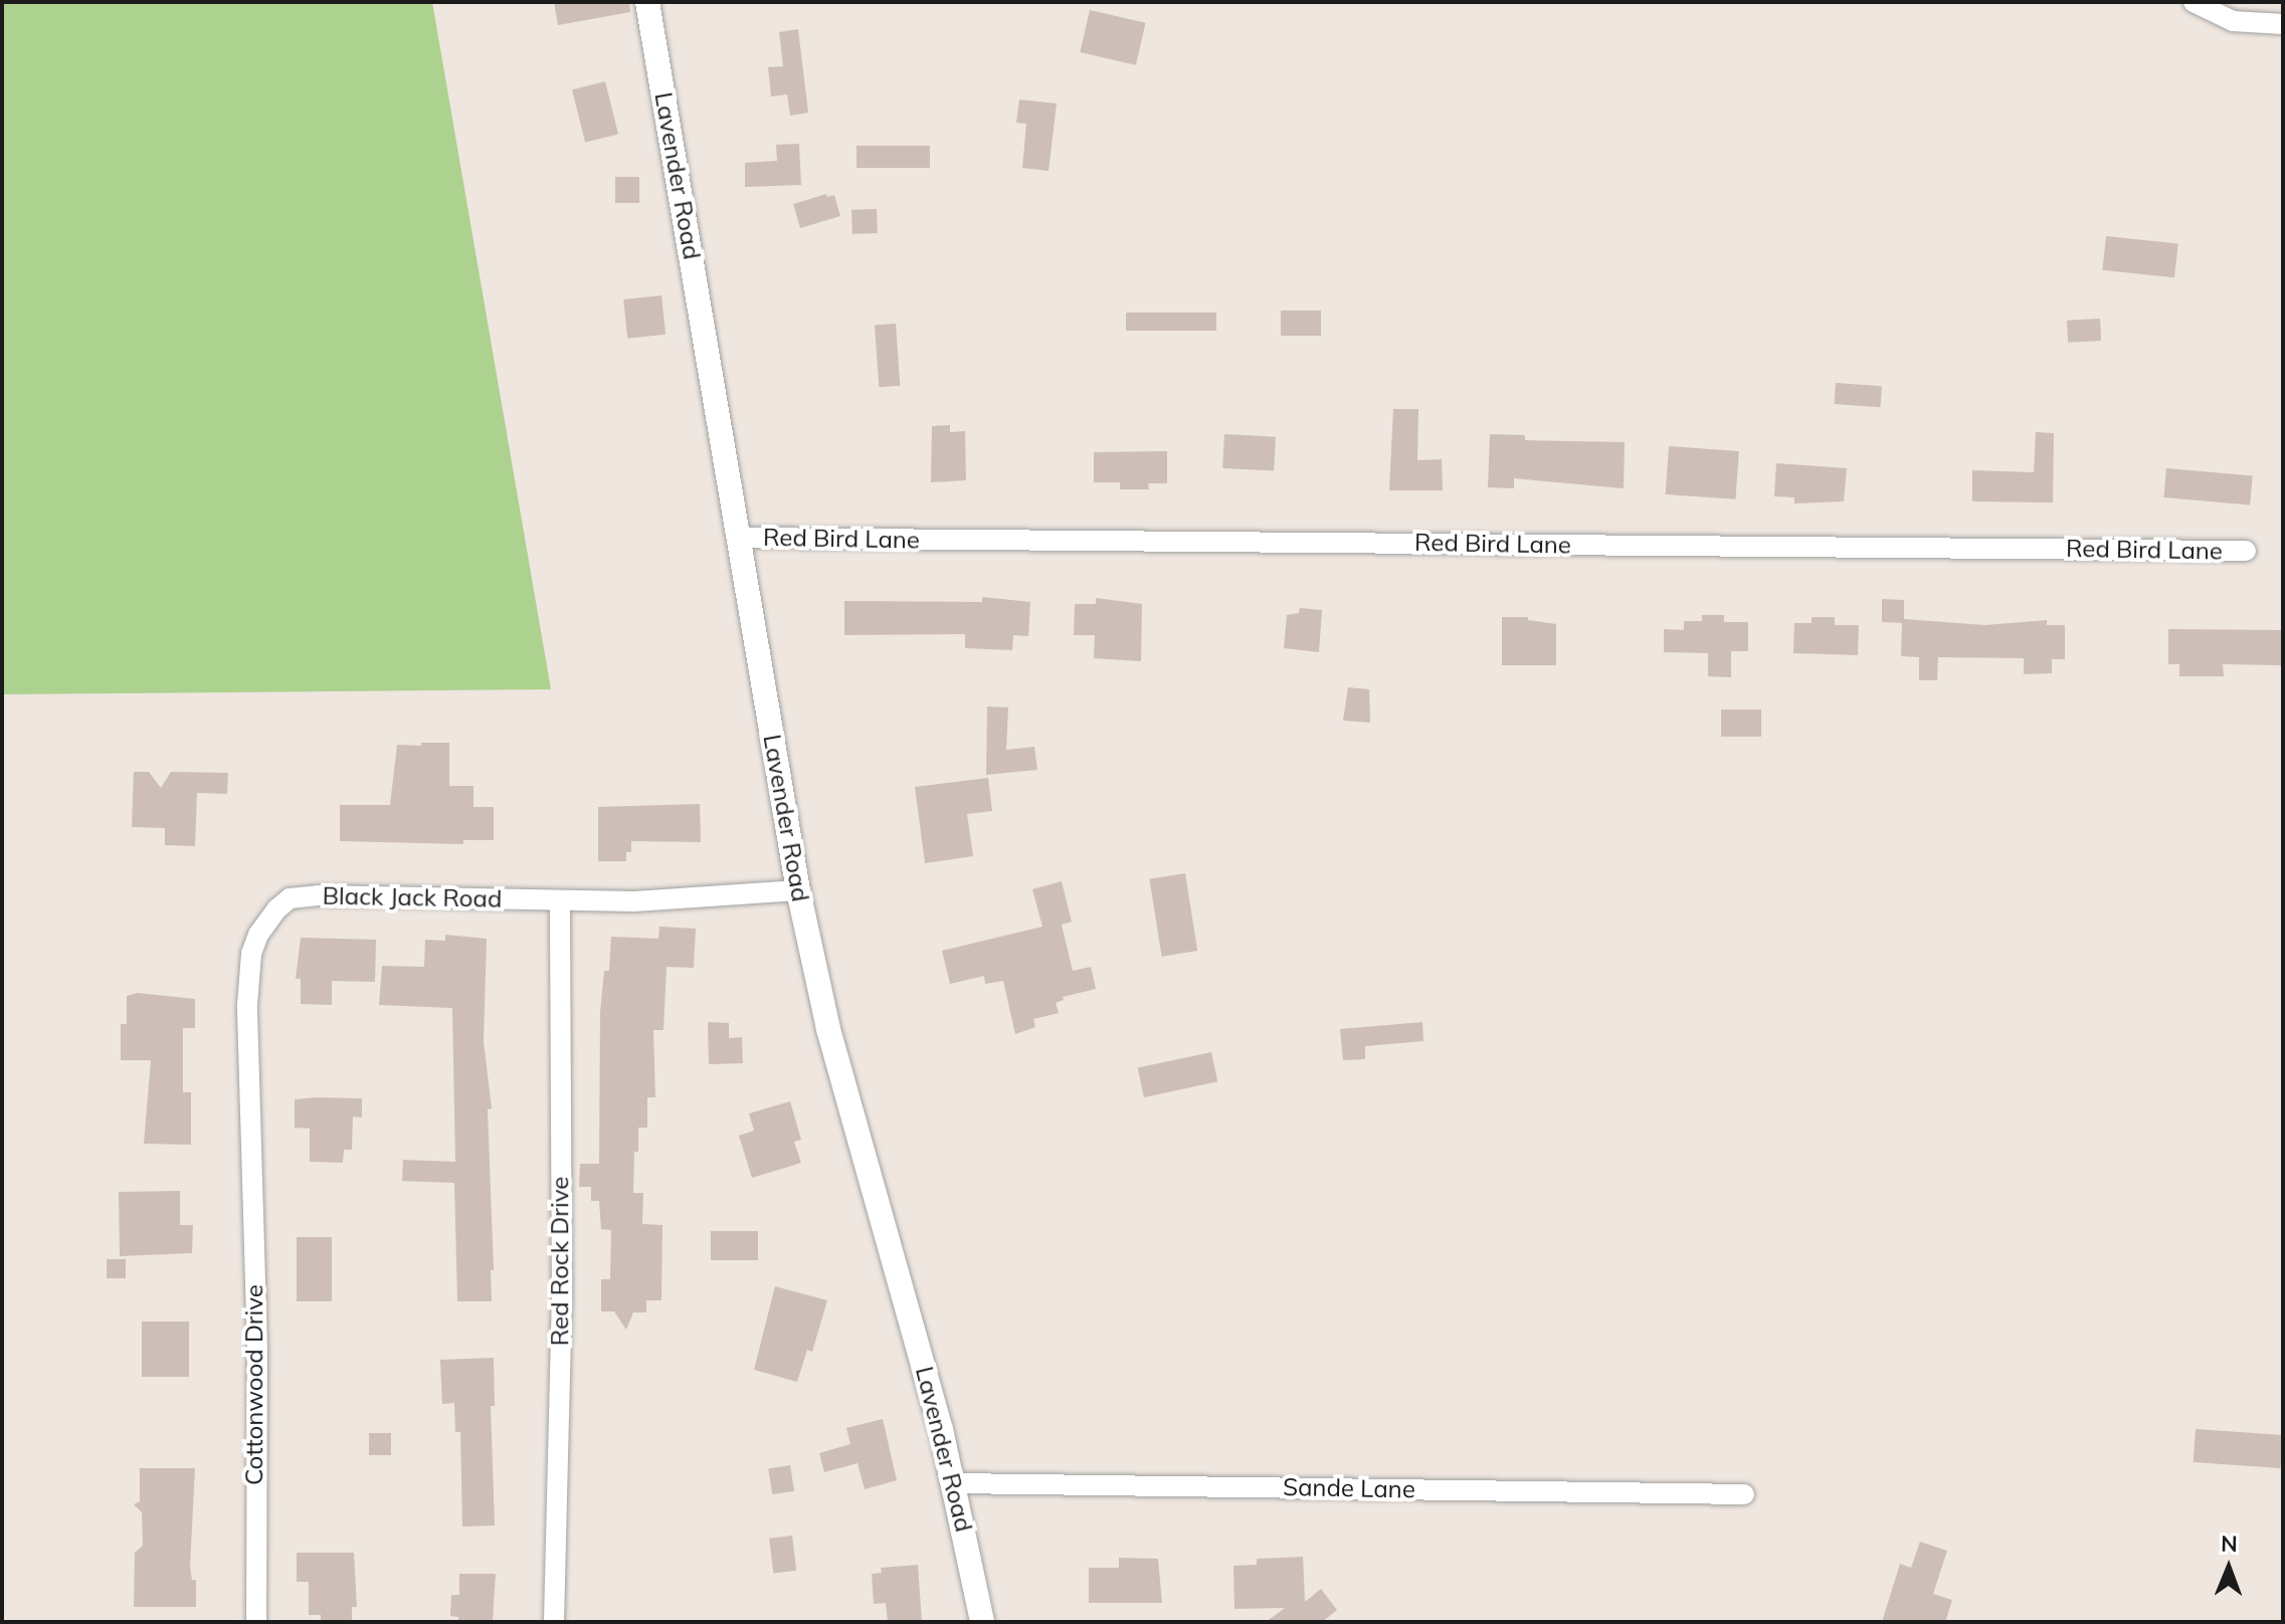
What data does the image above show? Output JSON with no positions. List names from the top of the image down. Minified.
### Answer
{"streets":{"street":["Lavender Road","Red Bird Lane","Black Jack Road","Red Rock Drive","Cottonwood Drive","Sande Lane"]},"crossings":[["Lavender Road","Red Bird Lane"],["Lavender Road","Black Jack Road"],["Lavender Road","Sande Lane"],["Black Jack Road","Red Rock Drive"],["Black Jack Road","Cottonwood Drive"]],"north":"top"}
